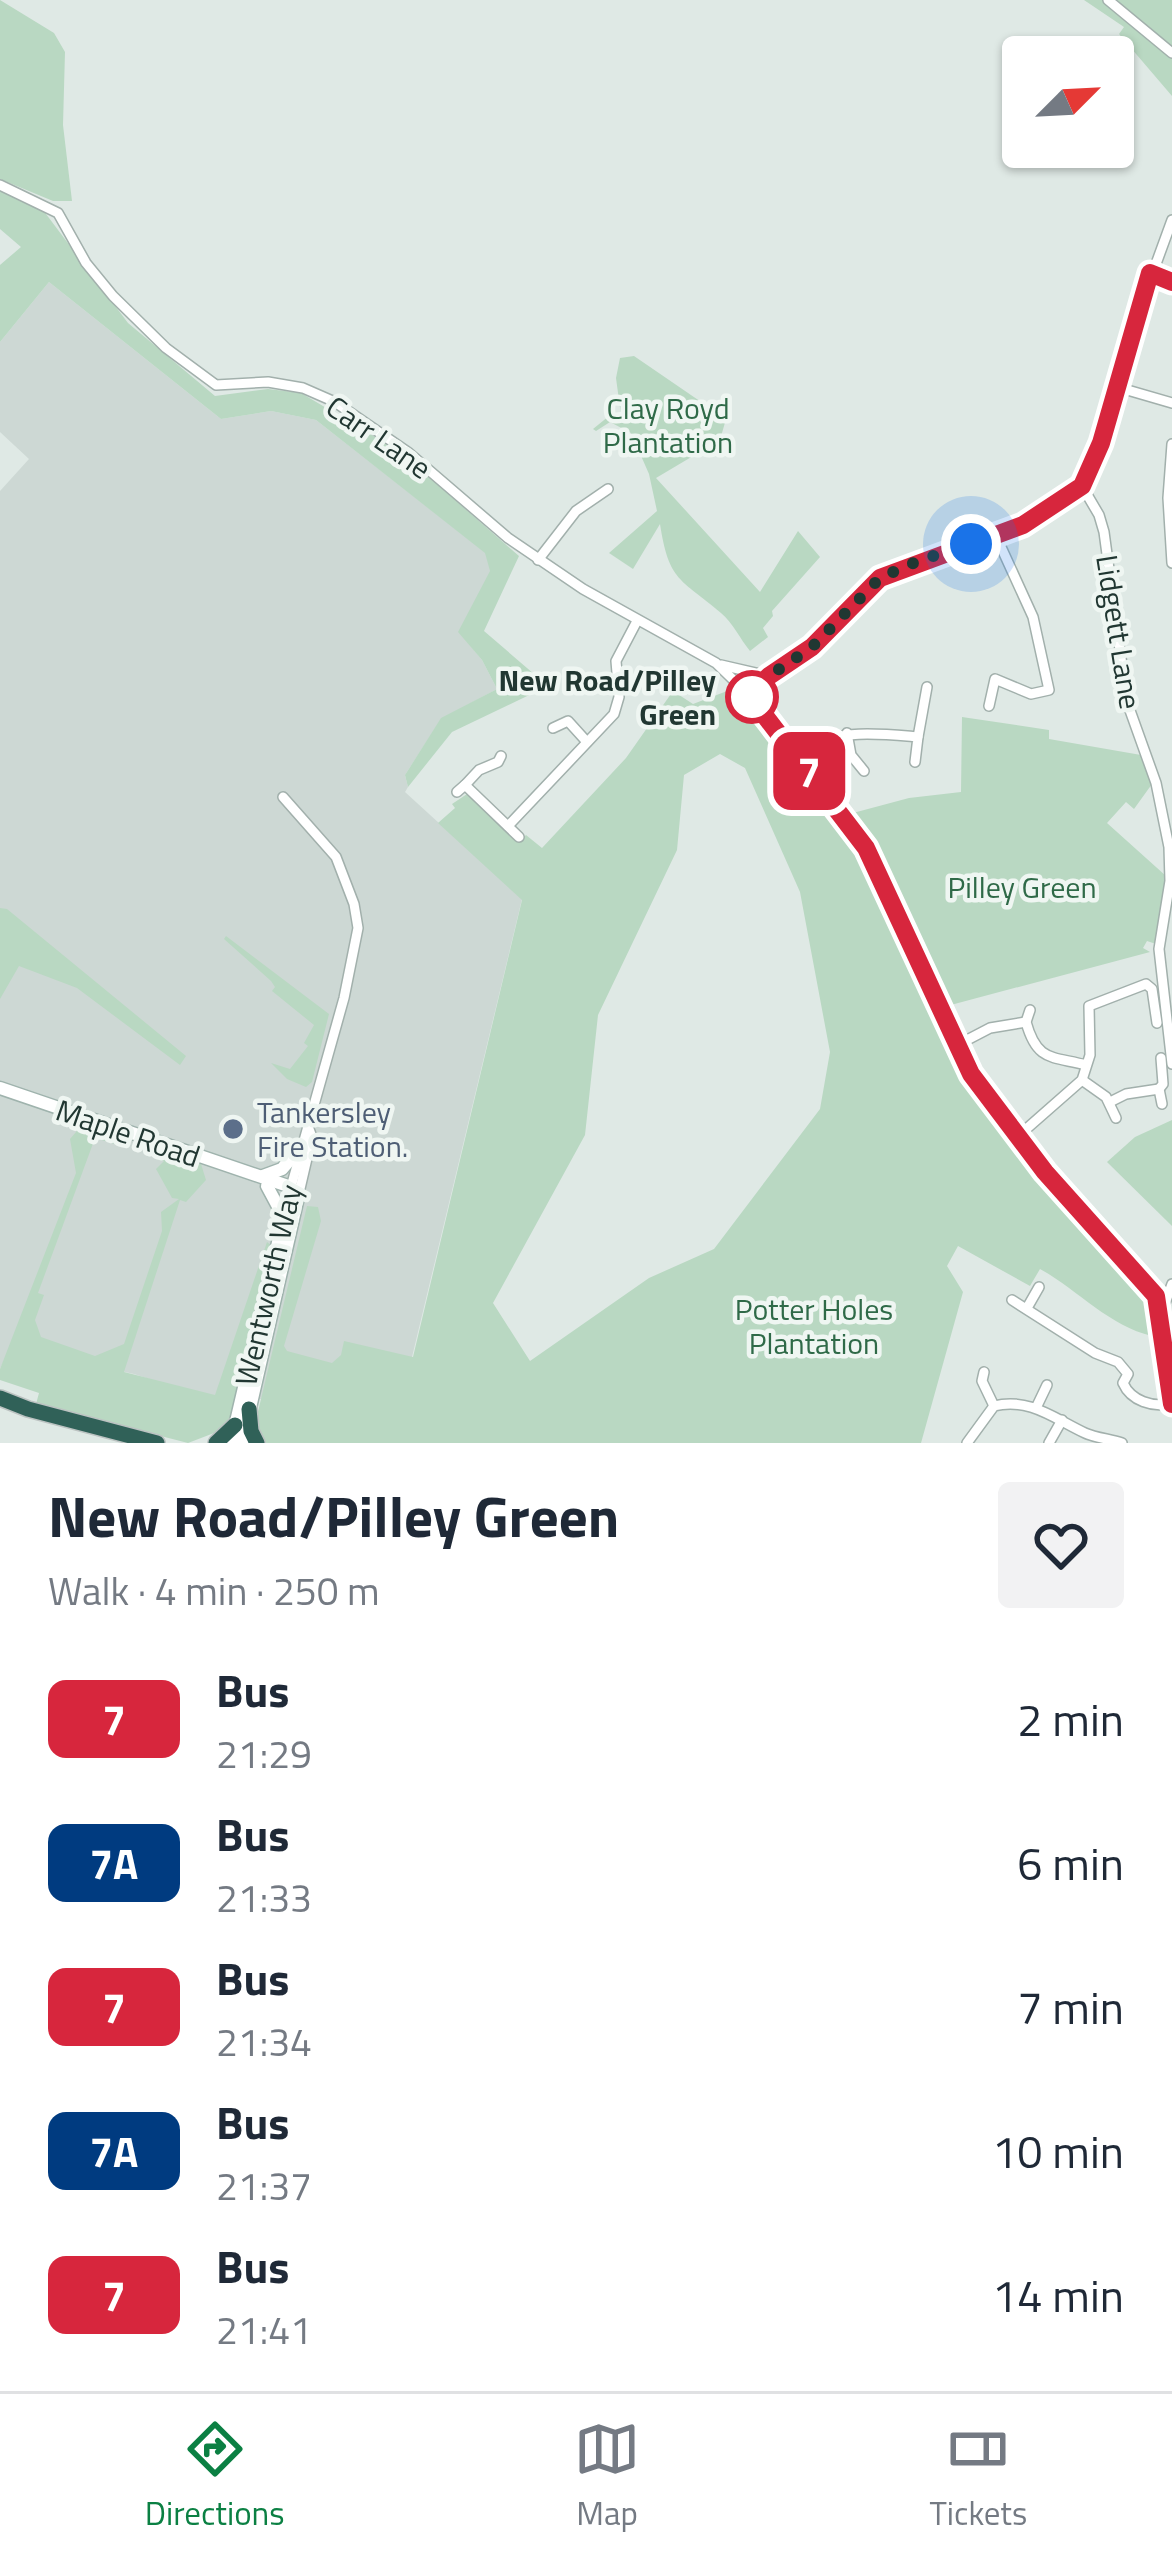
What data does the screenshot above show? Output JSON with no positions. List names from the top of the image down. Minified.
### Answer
{"streets":{"street":["Carr Lane","Lidgett Lane","Maple Road","Wentworth Way"]},"crossings":[["Maple Road","Wentworth Way"]],"parks":["Clay Royd Plantation","Pilley Green","Potter Holes Plantation"],"places":["New Road/Pilley Green","Tankersley Fire Station."],"lines":["bus line 7"],"north":"top right","page":{"on_map":"7","heading":["New Road/Pilley Green","Walk · 4 min · 250 m"],"list":[{"mark":"7","name":"Bus","note":"21:29","value":"2 min"},{"mark":"7A","name":"Bus","note":"21:33","value":"6 min"},{"mark":"7","name":"Bus","note":"21:34","value":"7 min"},{"mark":"7A","name":"Bus","note":"21:37","value":"10 min"},{"mark":"7","name":"Bus","note":"21:41","value":"14 min"}],"tabs":["Directions","Map","Tickets"]}}
